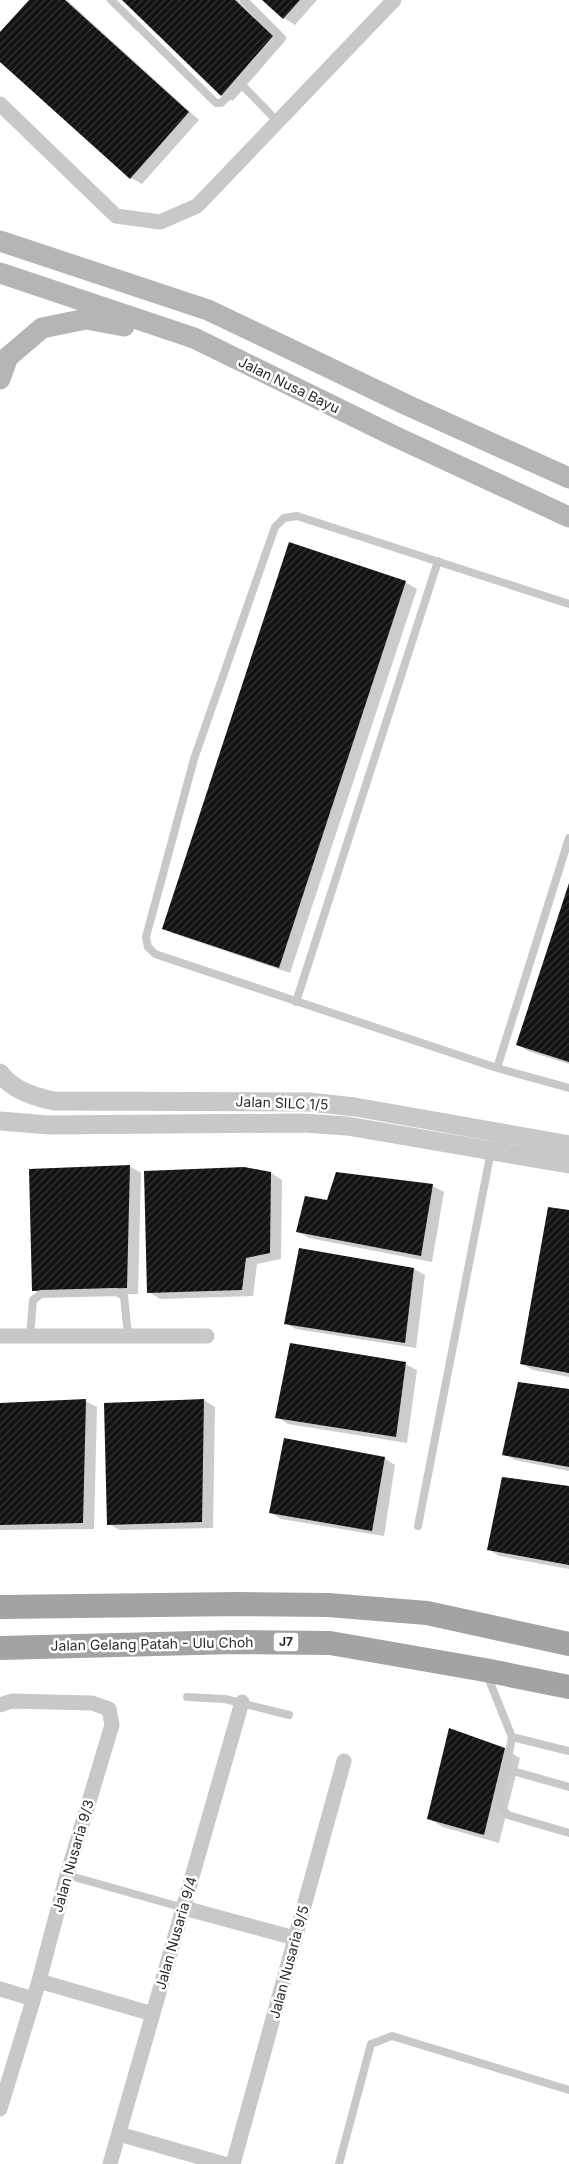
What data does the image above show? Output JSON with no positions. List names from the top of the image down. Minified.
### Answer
{"streets":{"main road":["Jalan Nusa Bayu","J7","Jalan Gelang Patah - Ulu Choh"],"street":["Jalan SILC 1/5","Jalan Nusaria 9/3","Jalan Nusaria 9/4","Jalan Nusaria 9/5"]}}
